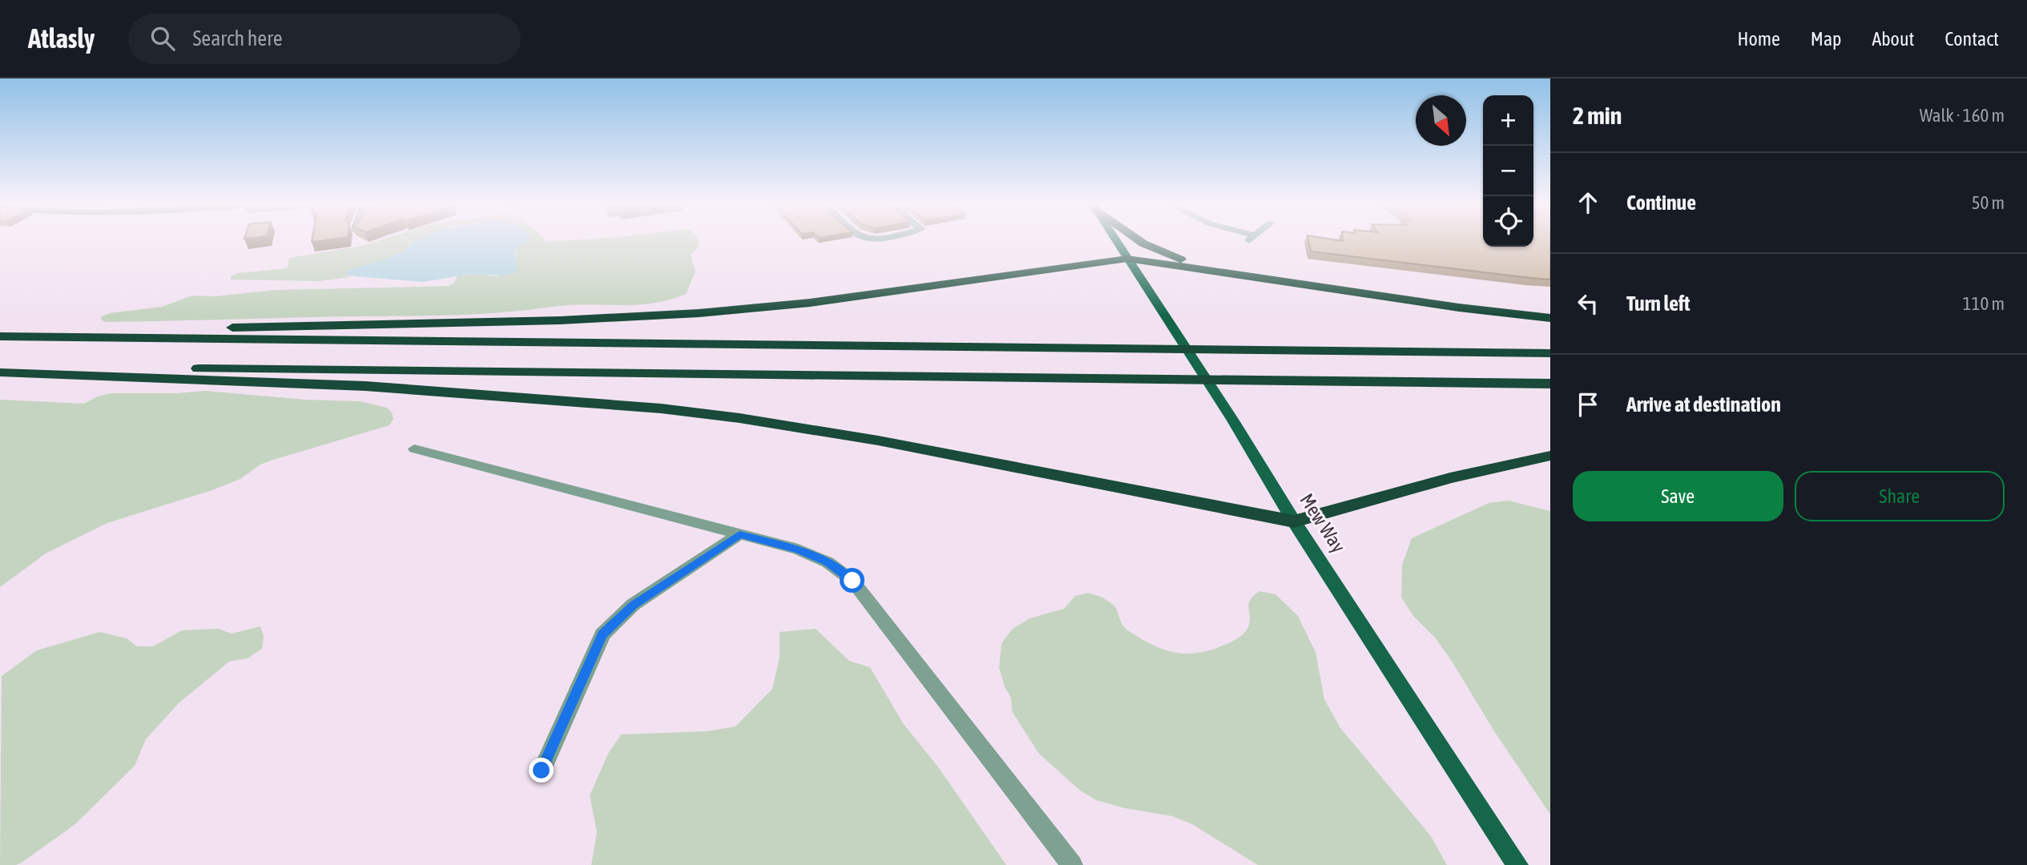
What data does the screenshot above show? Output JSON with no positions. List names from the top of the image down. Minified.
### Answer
{"streets":{"main road":["Mew Way"]},"north":"bottom right","page":{"header":"Atlasly","search":"Search here","nav":["Home","Map","About","Contact"],"heading":["2 min","Walk · 160 m"],"map_buttons":["+","−"],"list":[["Continue","50 m"],["Turn left","110 m"],"Arrive at destination"],"buttons":["Save","Share"]}}
